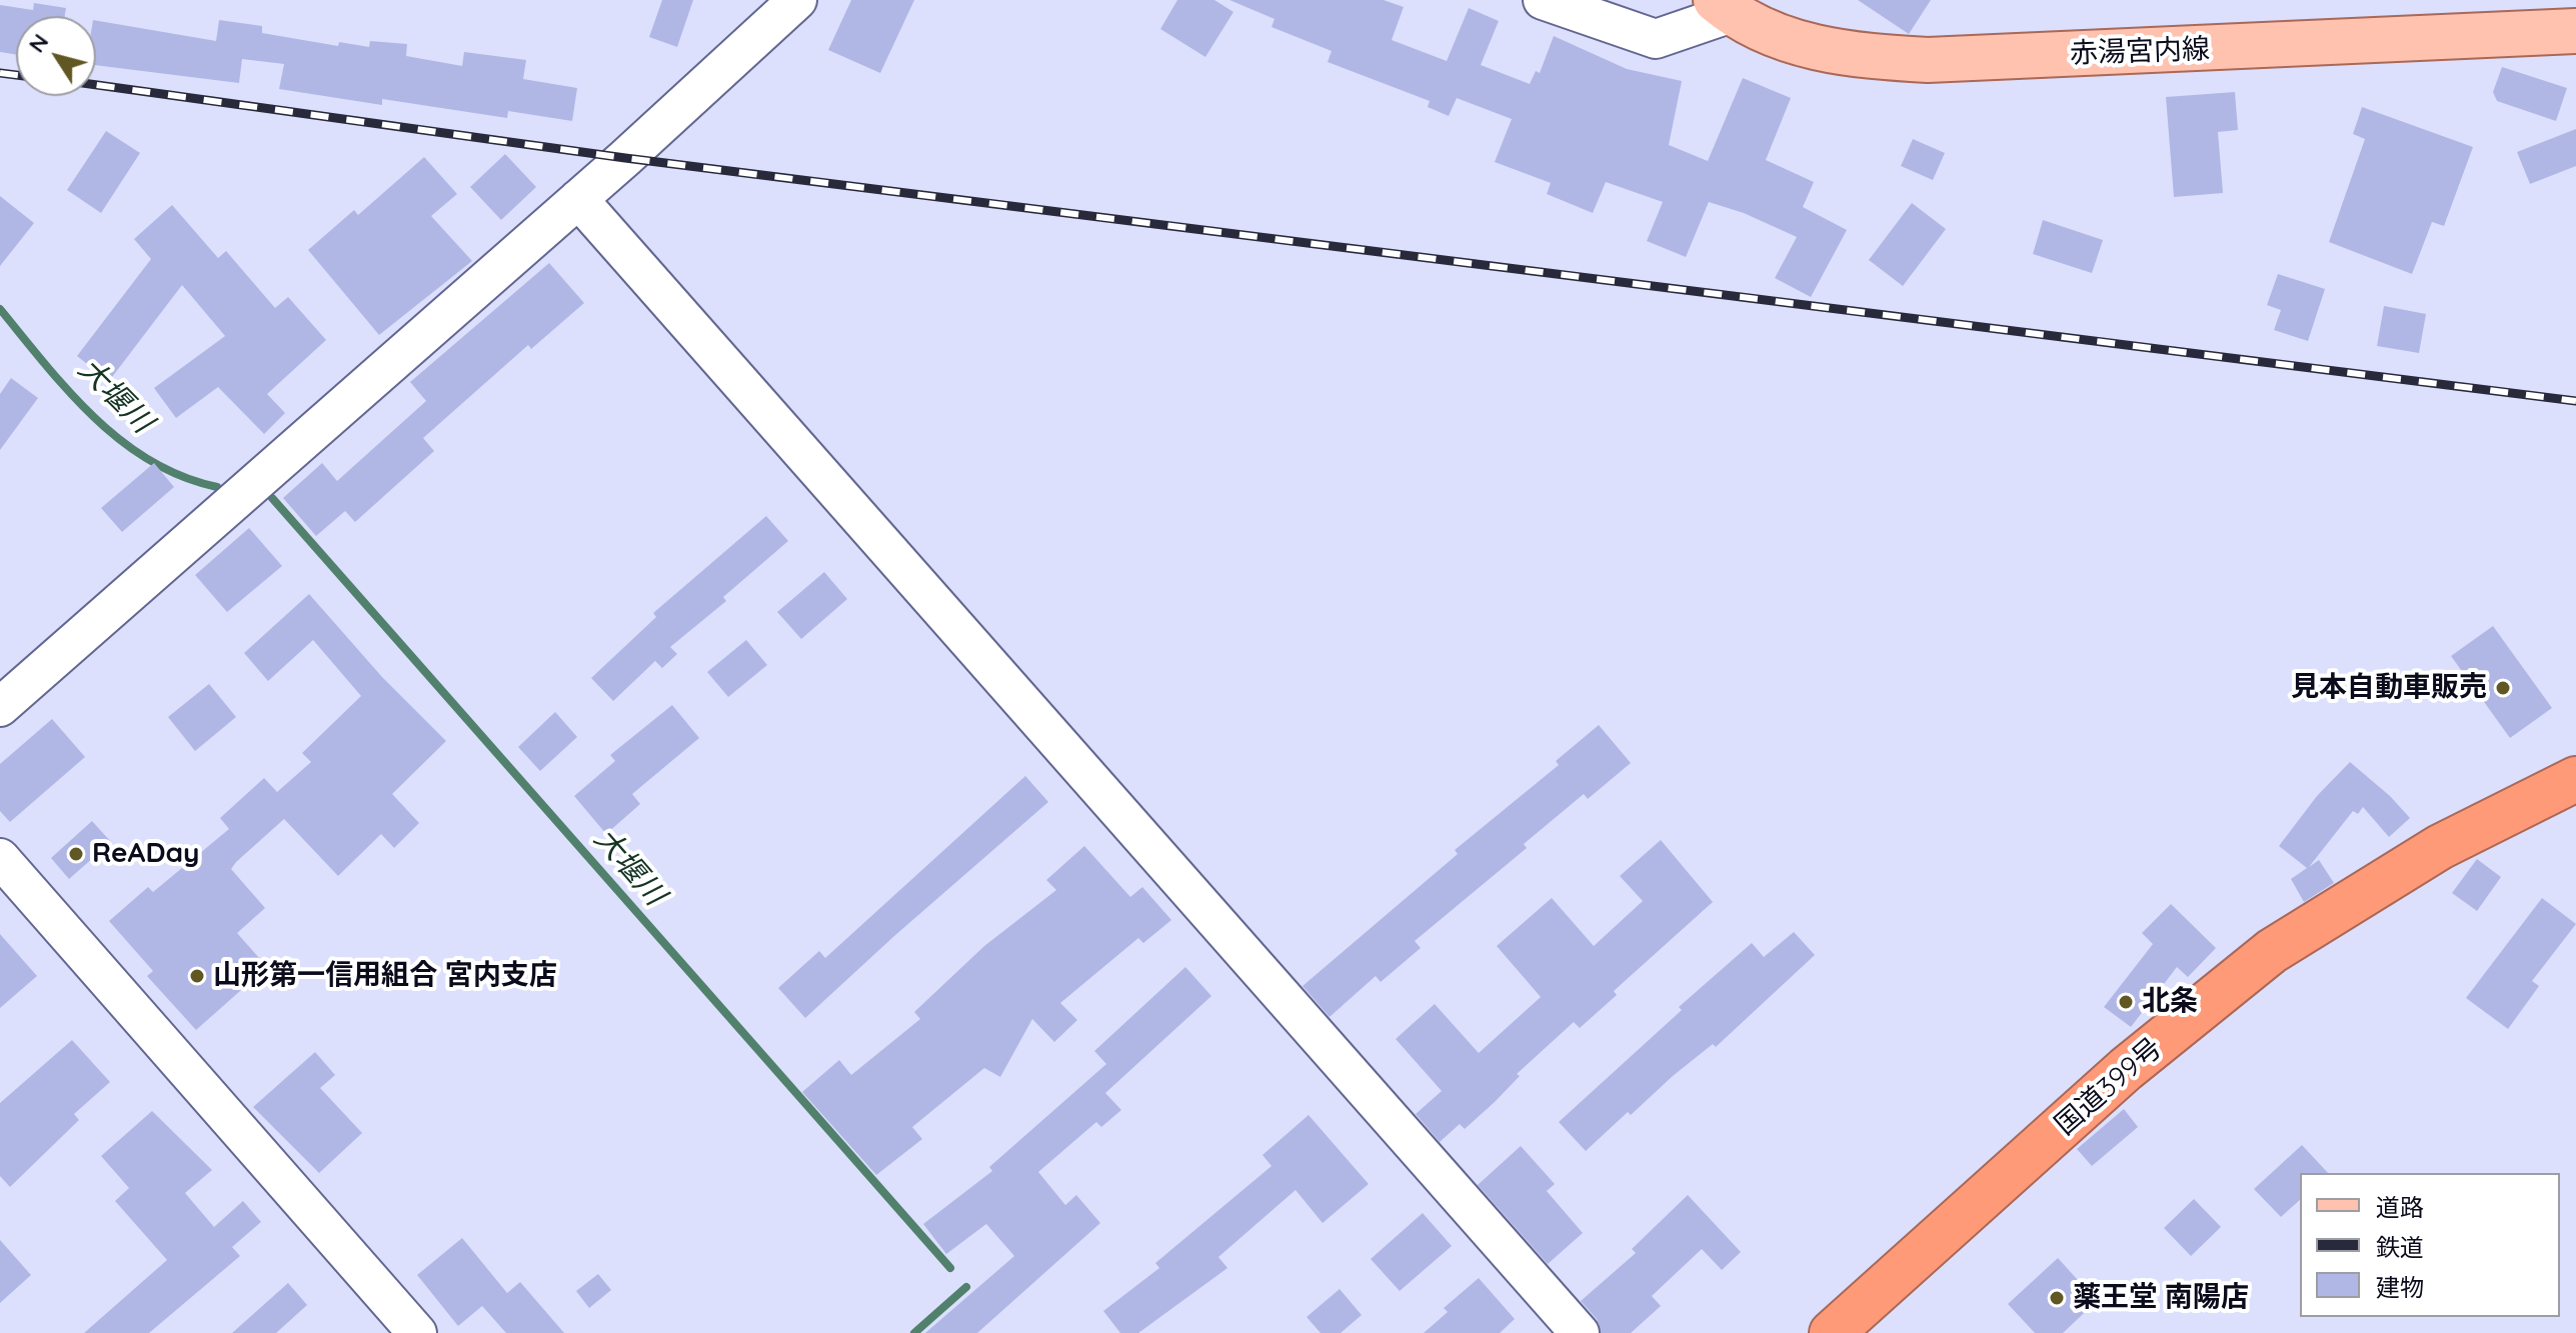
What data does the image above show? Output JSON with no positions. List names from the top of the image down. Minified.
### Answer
{"streets":{"highway":["国道399号"],"main road":["赤湯宮内線"]},"water":["大堰川"],"places":["見本自動車販売","ReADay","山形第一信用組合 宮内支店","北条","薬王堂 南陽店"],"legend":["道路","鉄道","建物"],"north":"top left"}
